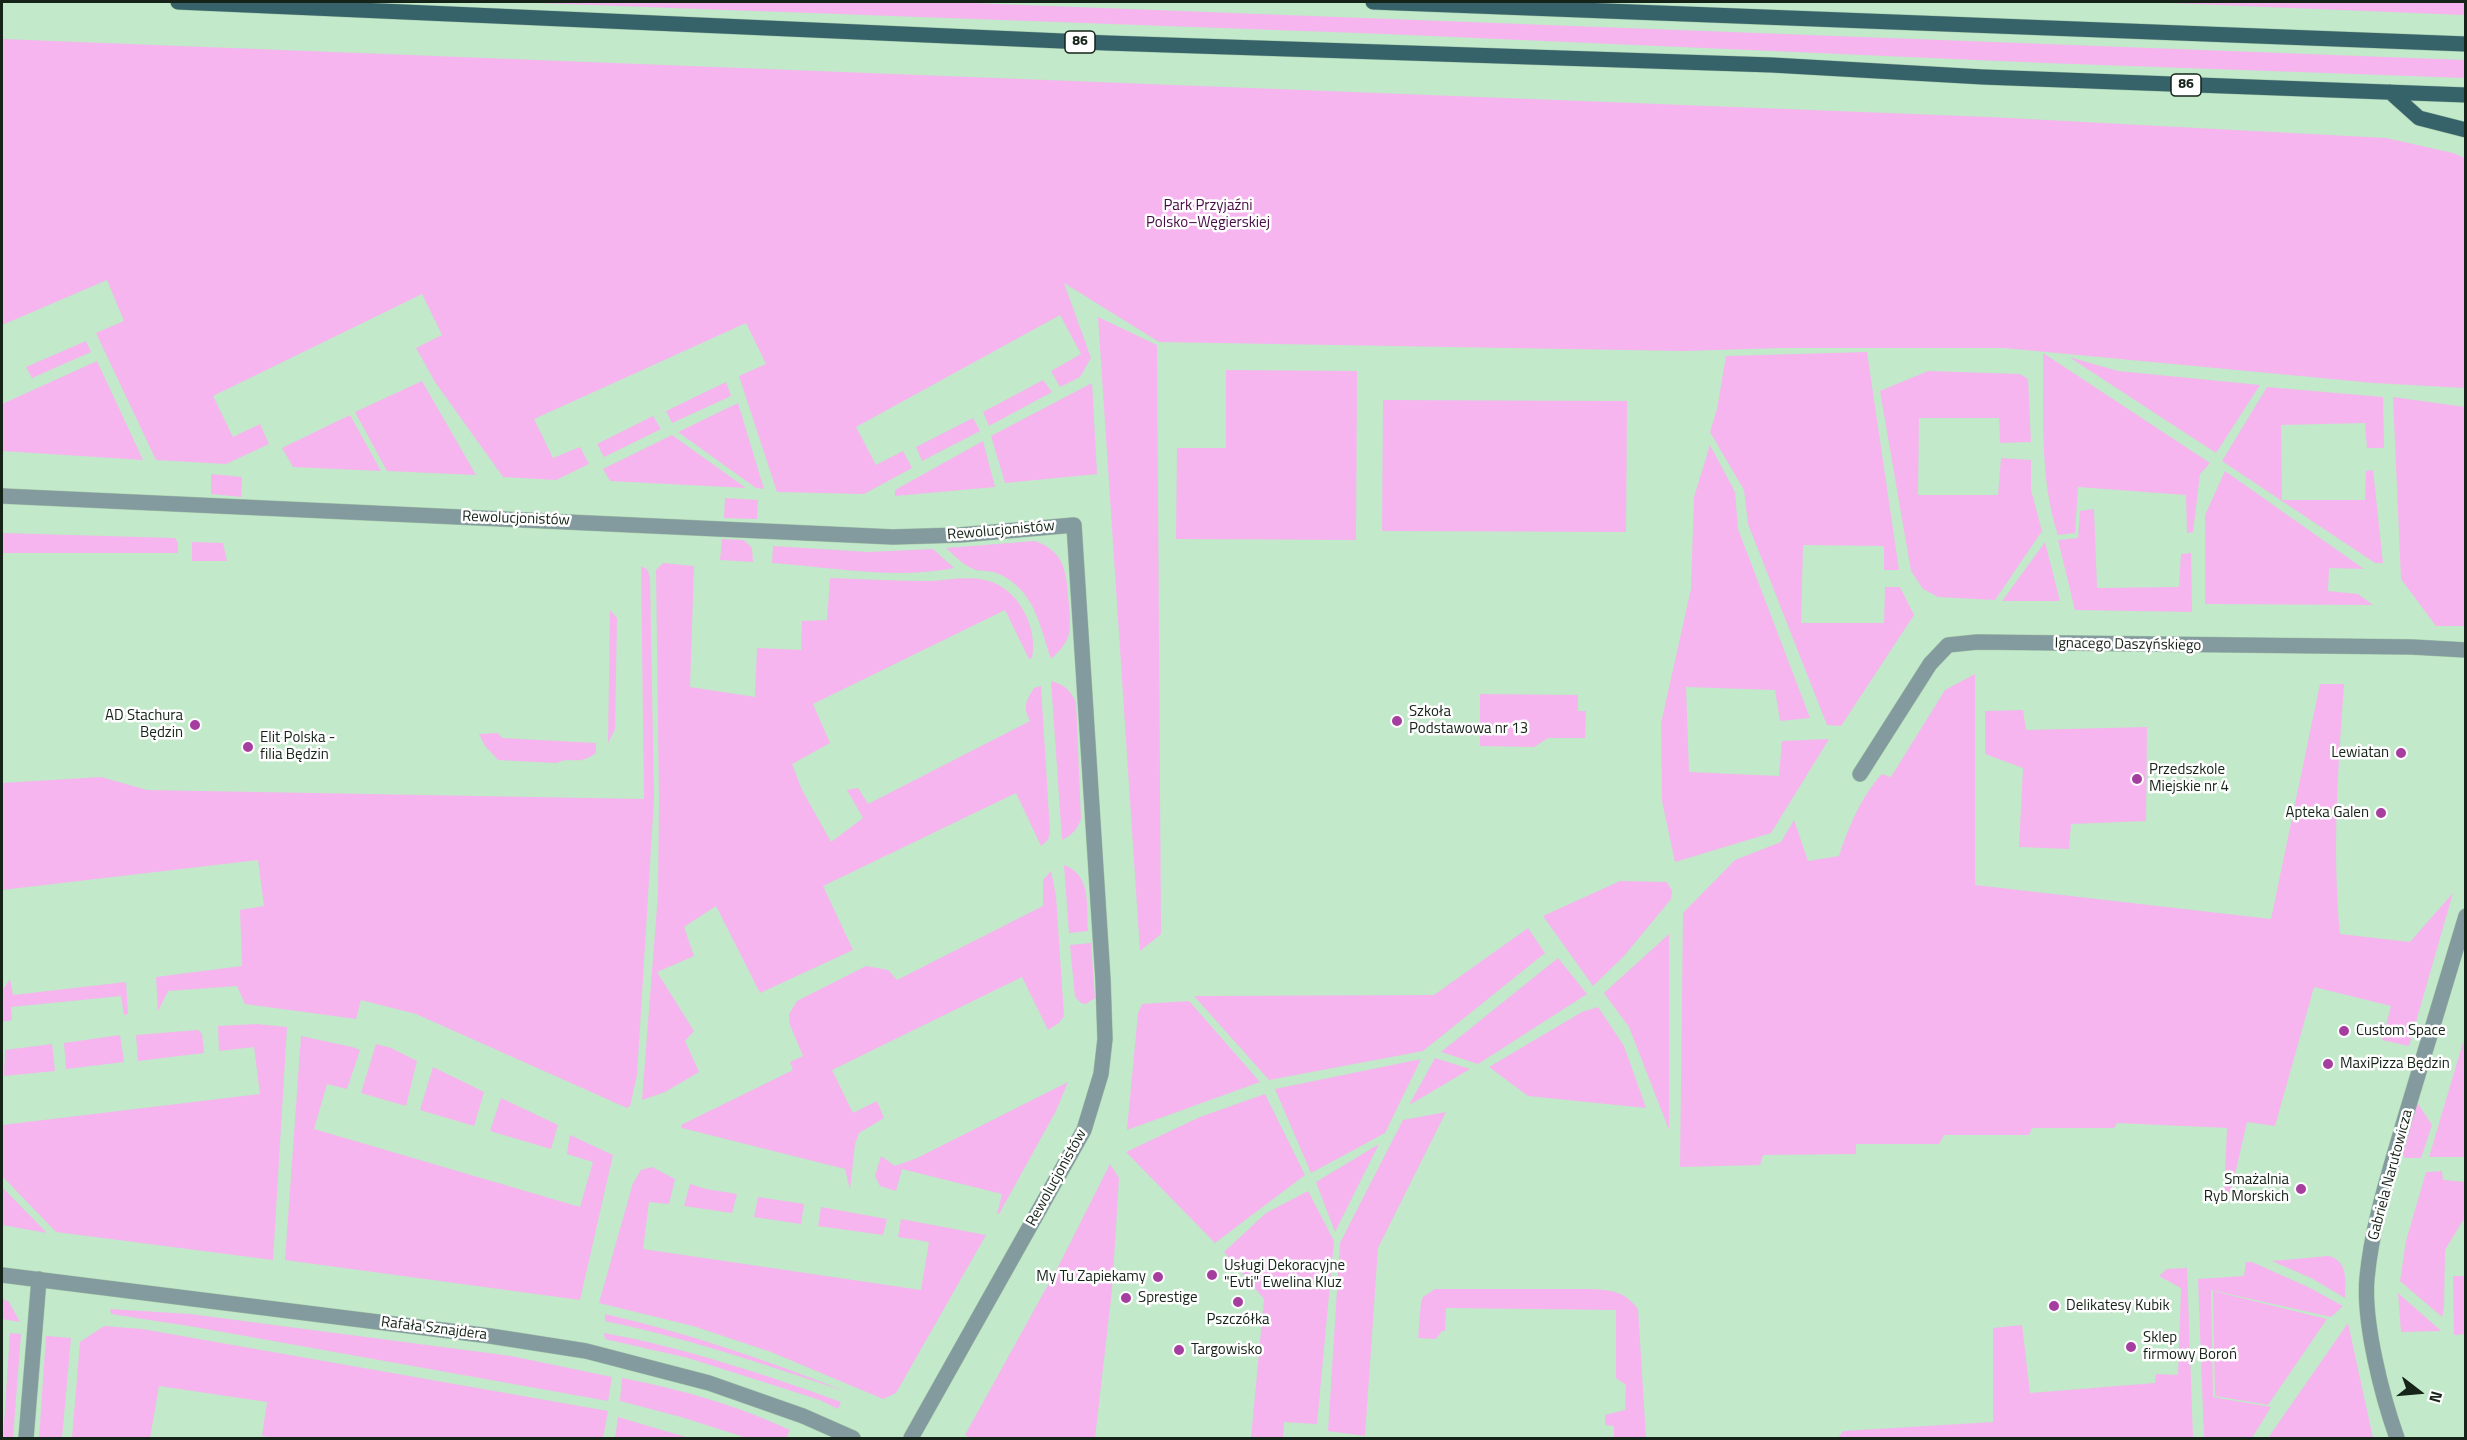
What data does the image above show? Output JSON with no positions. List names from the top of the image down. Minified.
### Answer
{"streets":{"main road":["86"],"street":["Rewolucjonistów","Ignacego Daszyńskiego","Gabriela Narutowicza","Rafała Sznajdera"]},"parks":["Park Przyjaźni Polsko–Węgierskiej"],"places":["Szkoła Podstawowa nr 13","AD Stachura Będzin","Elit Polska - filia Będzin","Lewiatan","Przedszkole Miejskie nr 4","Apteka Galen","Custom Space","MaxiPizza Będzin","Smażalnia Ryb Morskich","Usługi Dekoracyjne \"Evti\" Ewelina Kluz","My Tu Zapiekamy","Sprestige","Pszczółka","Delikatesy Kubik","Sklep firmowy Boroń","Targowisko"],"north":"right"}
